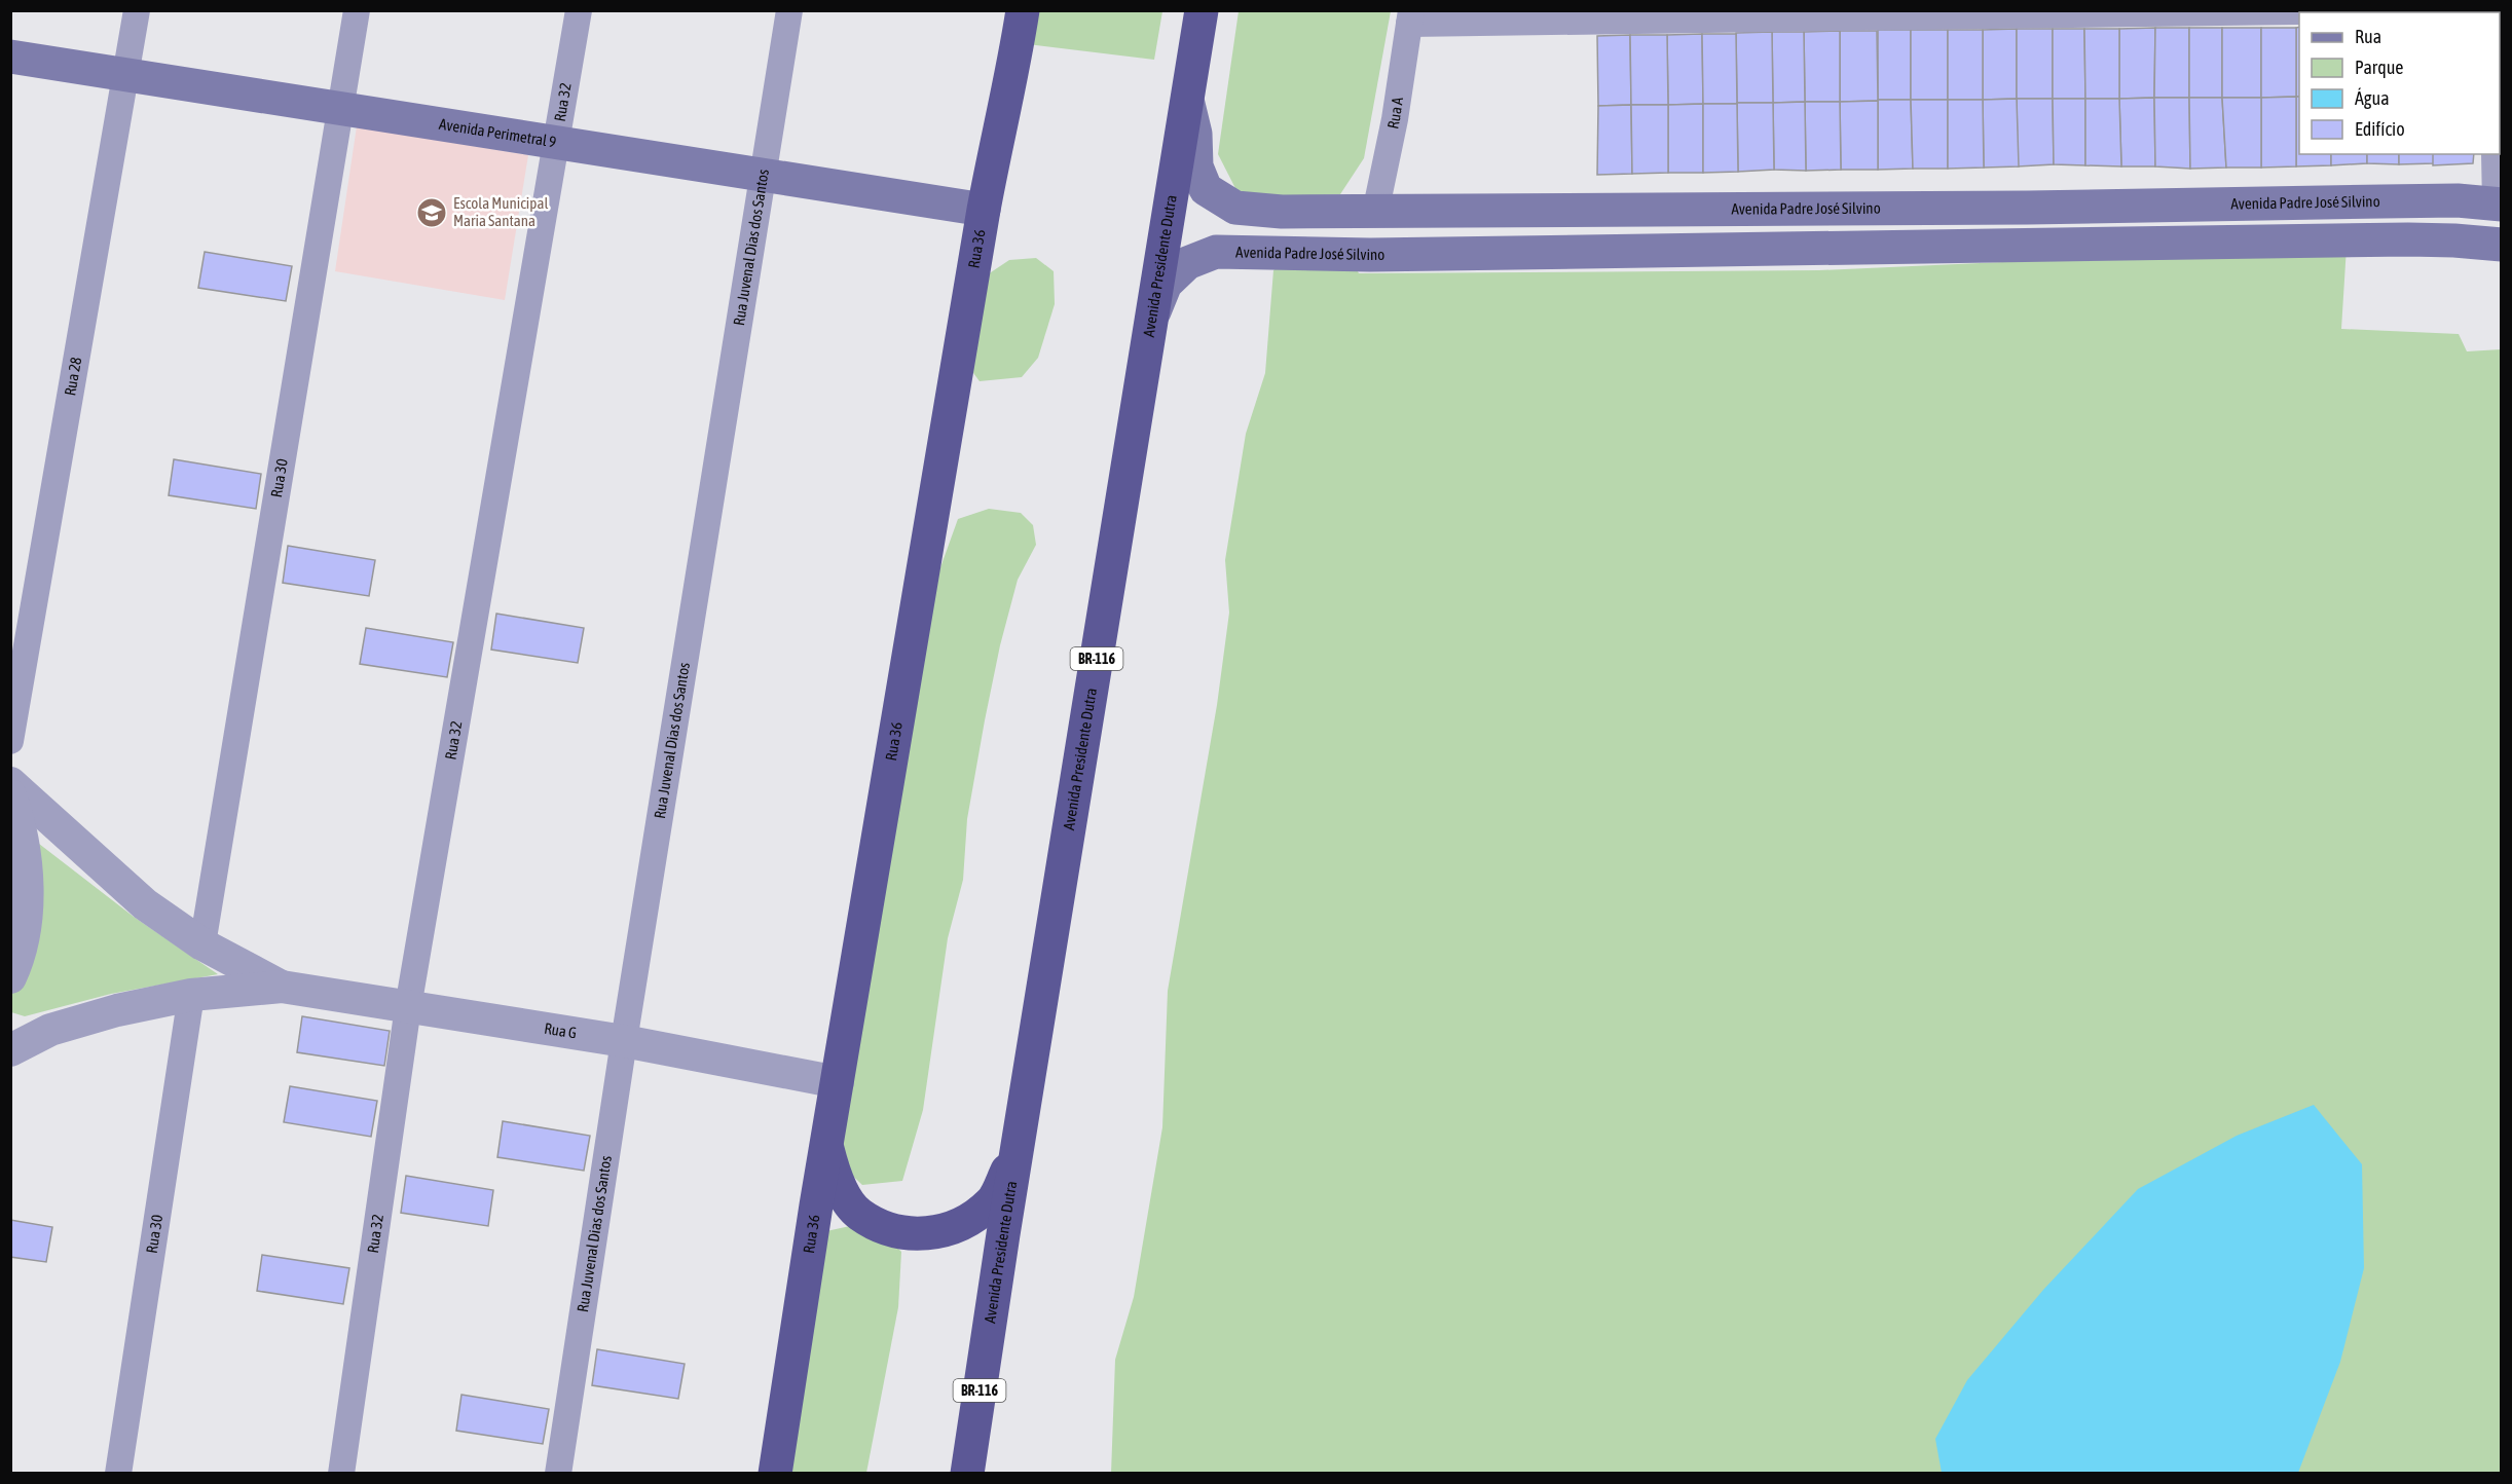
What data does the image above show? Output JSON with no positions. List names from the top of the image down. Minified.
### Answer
{"streets":{"highway":["Rua 36","Avenida Presidente Dutra","BR-116"],"main road":["Avenida Perimetral 9","Avenida Padre José Silvino"],"street":["Rua 32","Rua A","Rua Juvenal Dias dos Santos","Rua 28","Rua 30","Rua G"]},"crossings":[["Rua 32","Avenida Perimetral 9"],["Rua 32","Rua G"],["Rua A","Avenida Padre José Silvino"],["Avenida Perimetral 9","Rua Juvenal Dias dos Santos"],["Avenida Perimetral 9","Rua 36"],["Avenida Perimetral 9","Rua 28"],["Avenida Perimetral 9","Rua 30"],["Avenida Padre José Silvino","Avenida Presidente Dutra"],["Rua Juvenal Dias dos Santos","Rua G"],["Rua 36","Rua G"]],"places":{"school or university":["Escola Municipal Maria Santana"]},"legend":["Rua","Parque","Água","Edifício"]}
